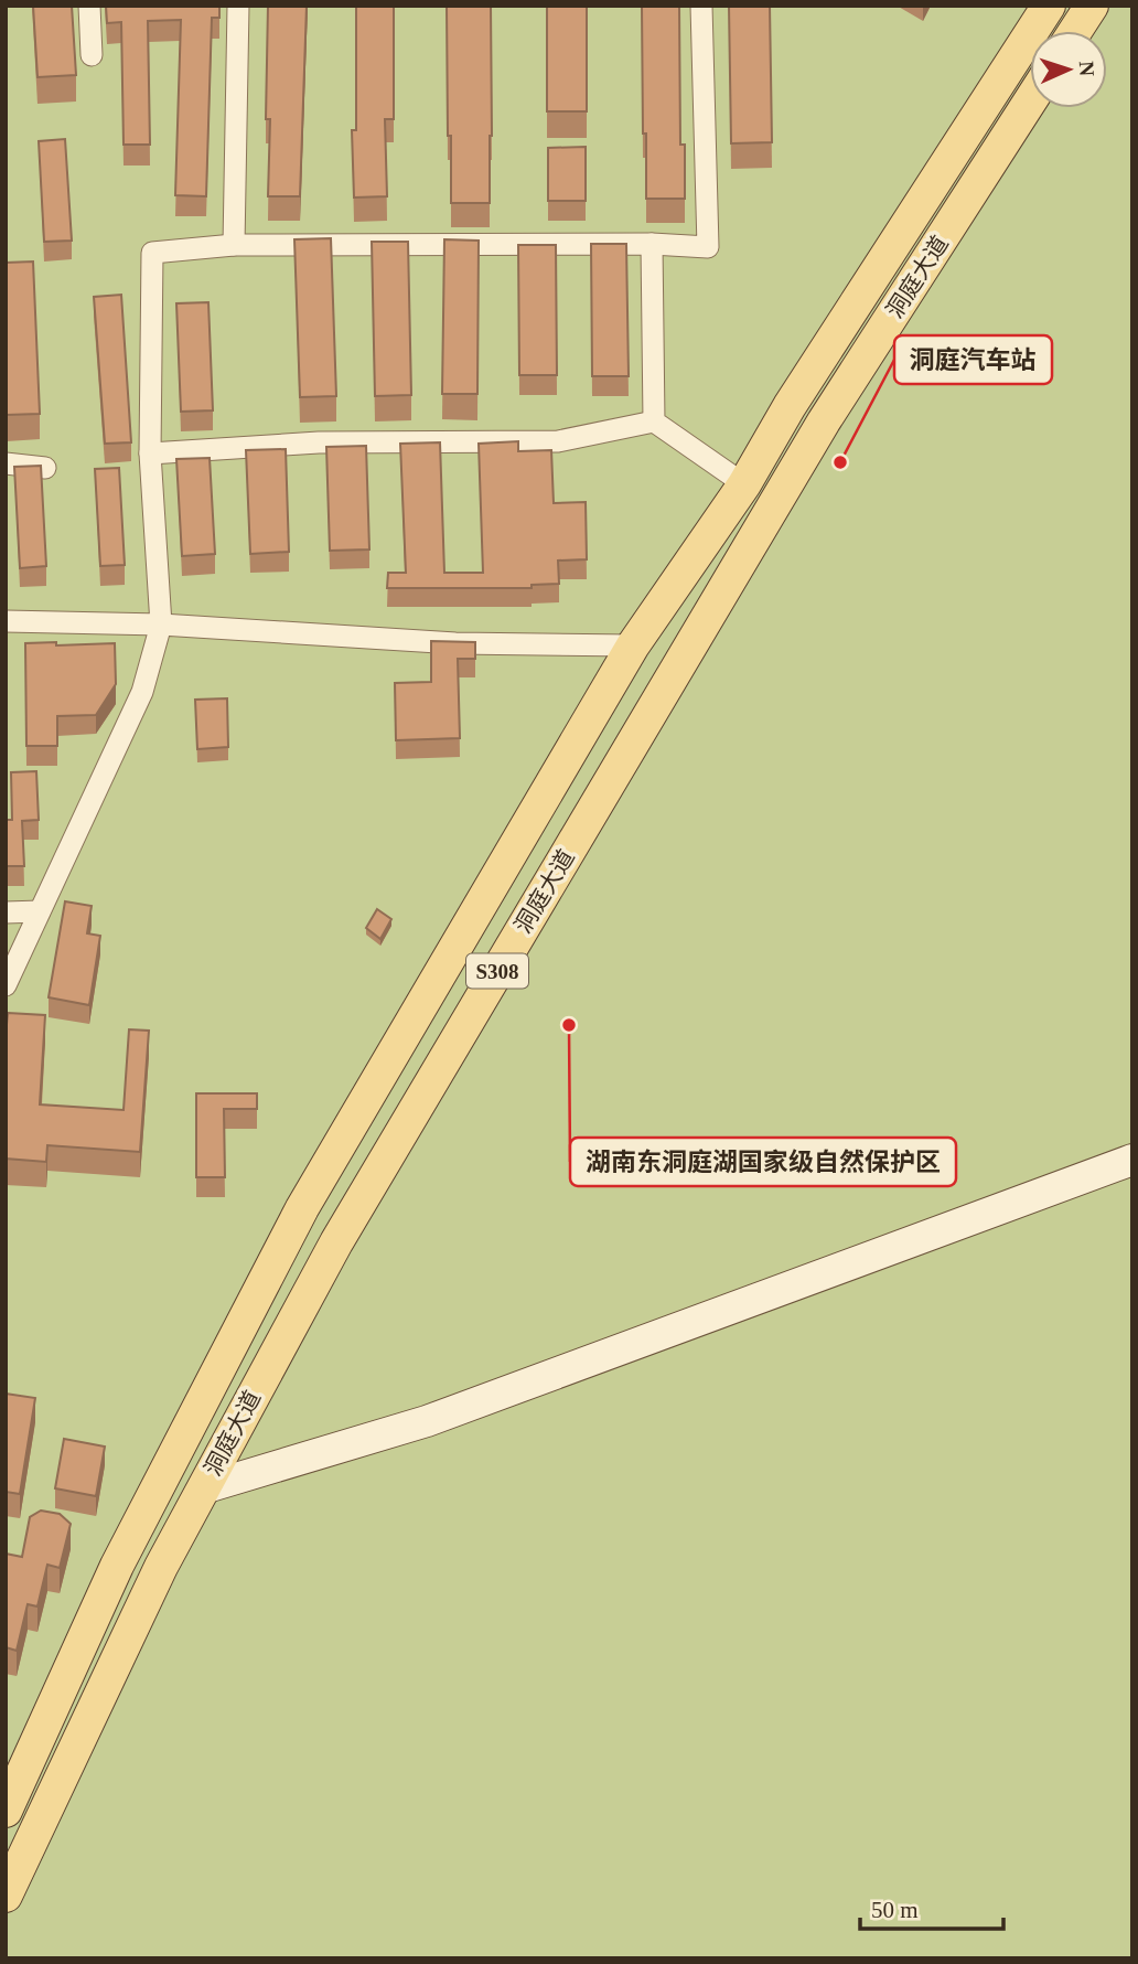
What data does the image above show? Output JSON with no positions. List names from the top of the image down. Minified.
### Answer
{"streets":{"main road":["洞庭大道","S308"]},"places":["洞庭汽车站","湖南东洞庭湖国家级自然保护区"],"scale_bar":"50 m","north":"right"}
